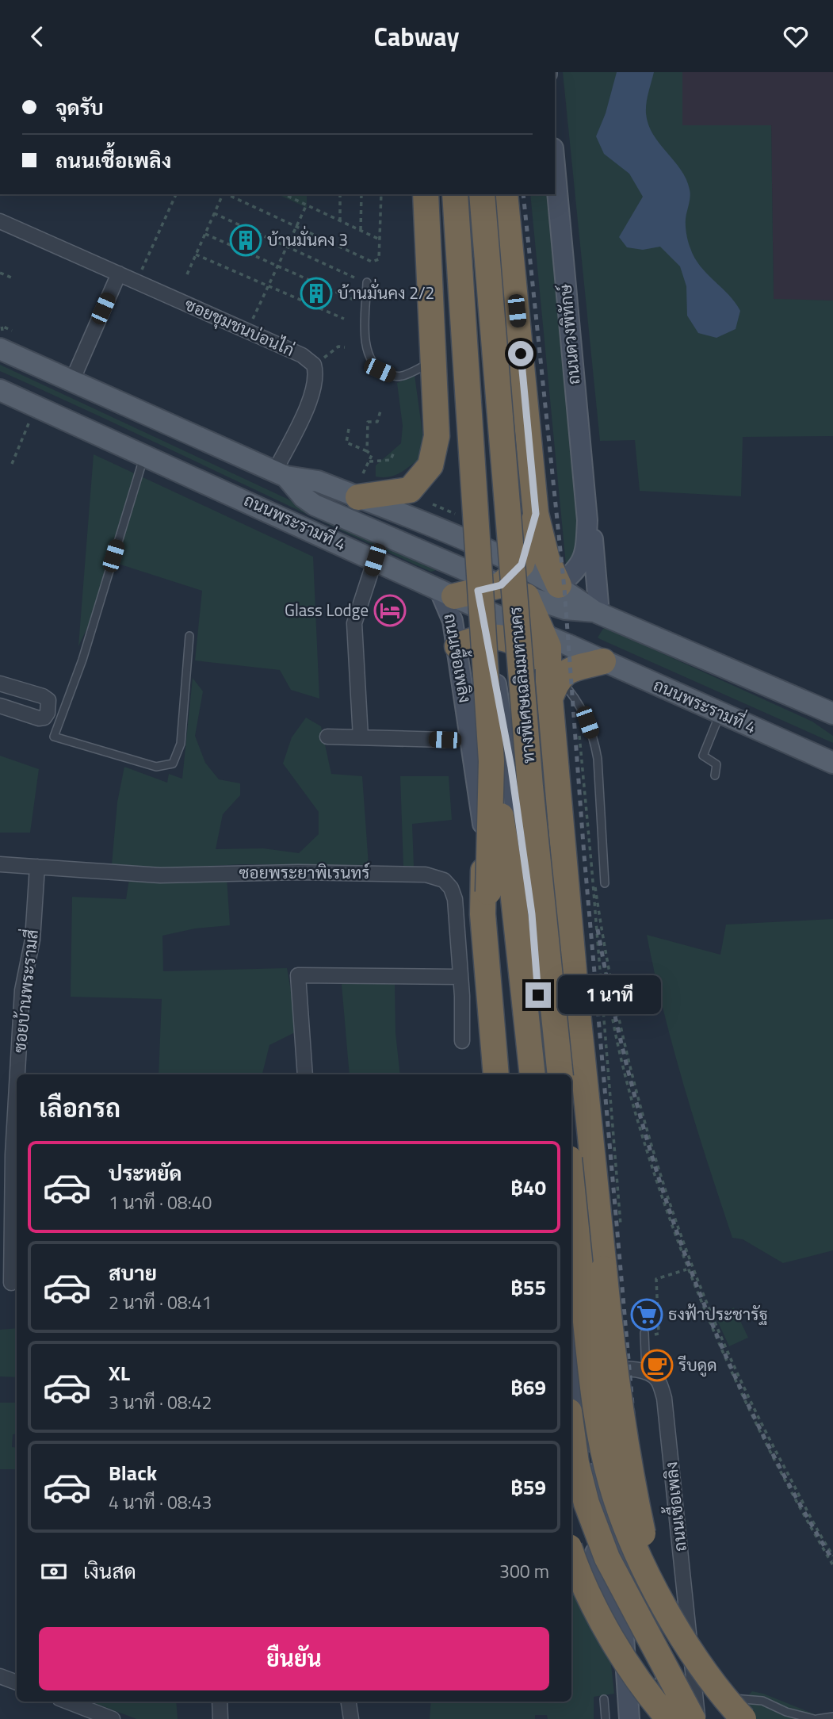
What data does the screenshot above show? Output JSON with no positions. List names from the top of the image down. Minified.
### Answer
{"streets":{"highway":["ทางพิเศษเฉลิมมหานคร"],"main road":["ถนนพระรามที่ 4"],"street":["ซอยชุมชนบ่อนไก่","ถนนดวงพิทักษ์","ถนนเชื้อเพลิง","ซอยพระยาพิเรนทร์","ซอยบ้านพระรามสี่"]},"crossings":[["ซอยชุมชนบ่อนไก่","ถนนพระรามที่ 4"],["ถนนดวงพิทักษ์","ถนนพระรามที่ 4"],["ถนนพระรามที่ 4","ถนนเชื้อเพลิง"],["ซอยพระยาพิเรนทร์","ซอยบ้านพระรามสี่"]],"places":{"building":["บ้านมั่นคง 3","บ้านมั่นคง 2/2"],"hotel":["Glass Lodge"],"supermarket":["ธงฟ้าประชารัฐ"],"cafe":["รีบดูด"]},"page":{"header":"Cabway","banner":["จุดรับ","ถนนเชื้อเพลิง"],"bubble":"1 นาที","heading":"เลือกรถ","list":[{"name":"ประหยัด","note":"1 นาที · 08:40","value":"฿40"},{"name":"สบาย","note":"2 นาที · 08:41","value":"฿55"},{"name":"XL","note":"3 นาที · 08:42","value":"฿69"},{"name":"Black","note":"4 นาที · 08:43","value":"฿59"}],"pay":["เงินสด","300 m"],"buttons":"ยืนยัน"}}
